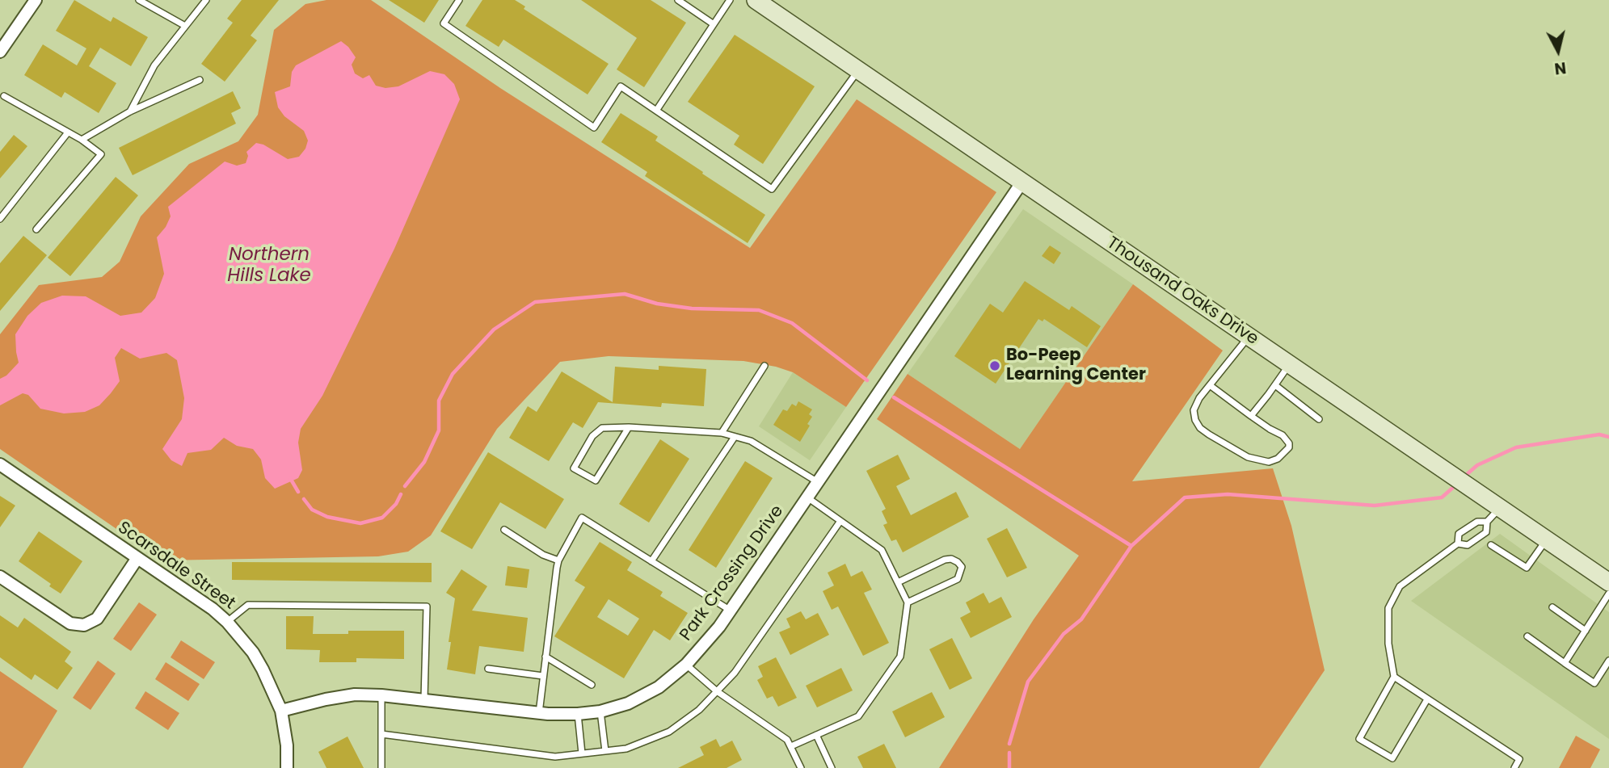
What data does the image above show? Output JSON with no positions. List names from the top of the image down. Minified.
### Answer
{"streets":{"main road":["Thousand Oaks Drive"],"street":["Scarsdale Street","Park Crossing Drive"]},"crossings":[["Thousand Oaks Drive","Park Crossing Drive"],["Scarsdale Street","Park Crossing Drive"]],"water":["Northern Hills Lake"],"places":["Bo-Peep Learning Center"],"north":"bottom"}
